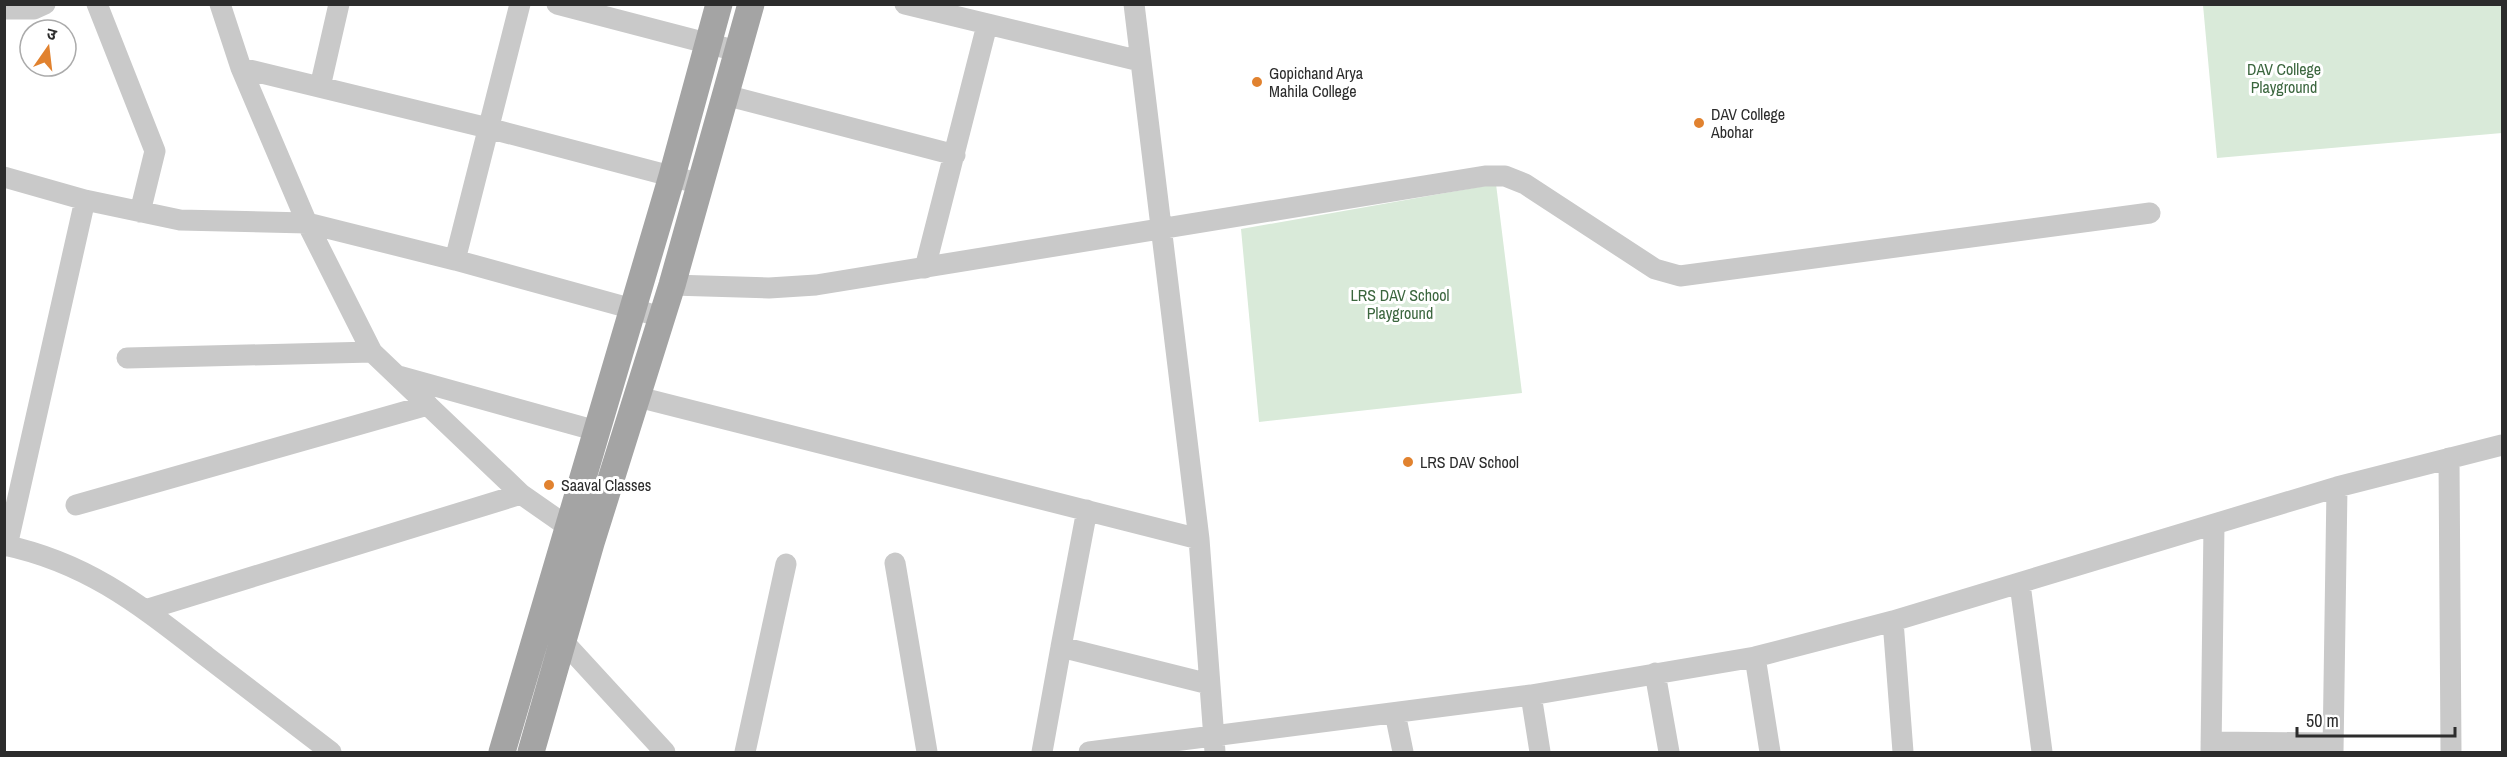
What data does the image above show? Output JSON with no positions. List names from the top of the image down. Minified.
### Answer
{"parks":["DAV College Playground","LRS DAV School Playground"],"places":["Gopichand Arya Mahila College","DAV College Abohar","LRS DAV School","Saaval Classes"],"scale_bar":"50 m","north":"top"}
